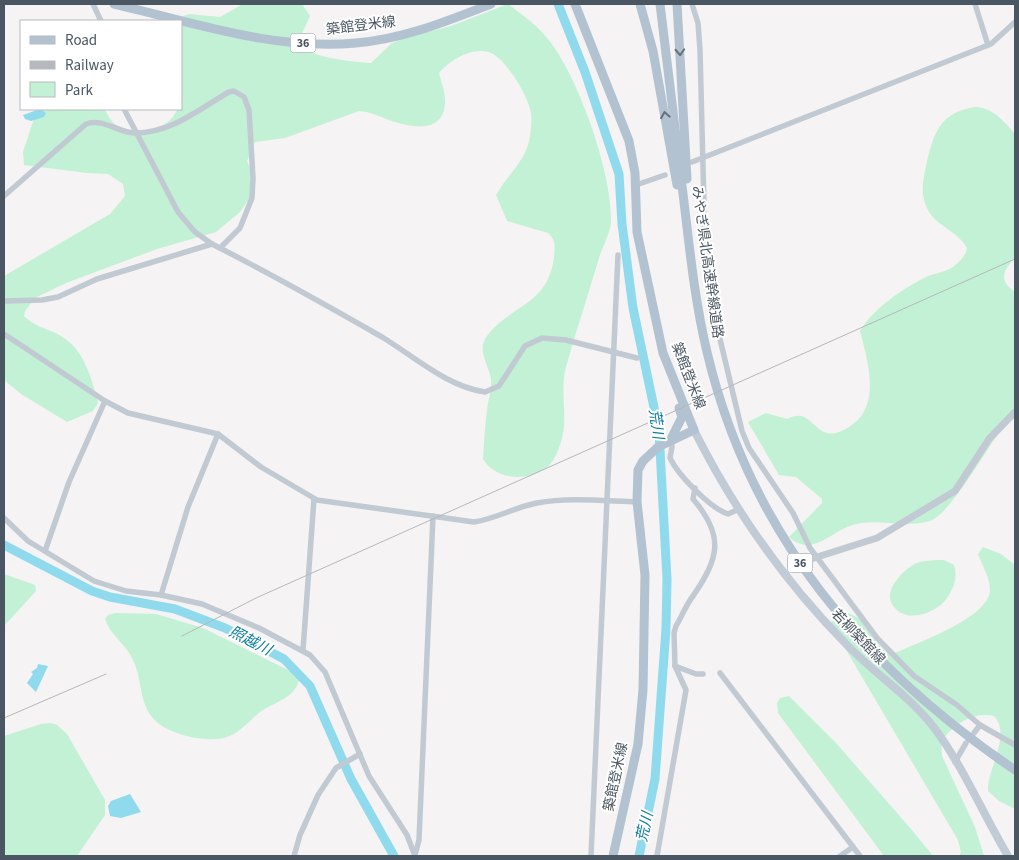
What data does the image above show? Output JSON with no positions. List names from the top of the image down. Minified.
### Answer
{"streets":{"main road":["築館登米線","36","みやぎ県北高速幹線道路","若柳築館線"]},"crossings":[["築館登米線","若柳築館線"]],"water":["荒川","照越川"],"legend":["Road","Railway","Park"]}
